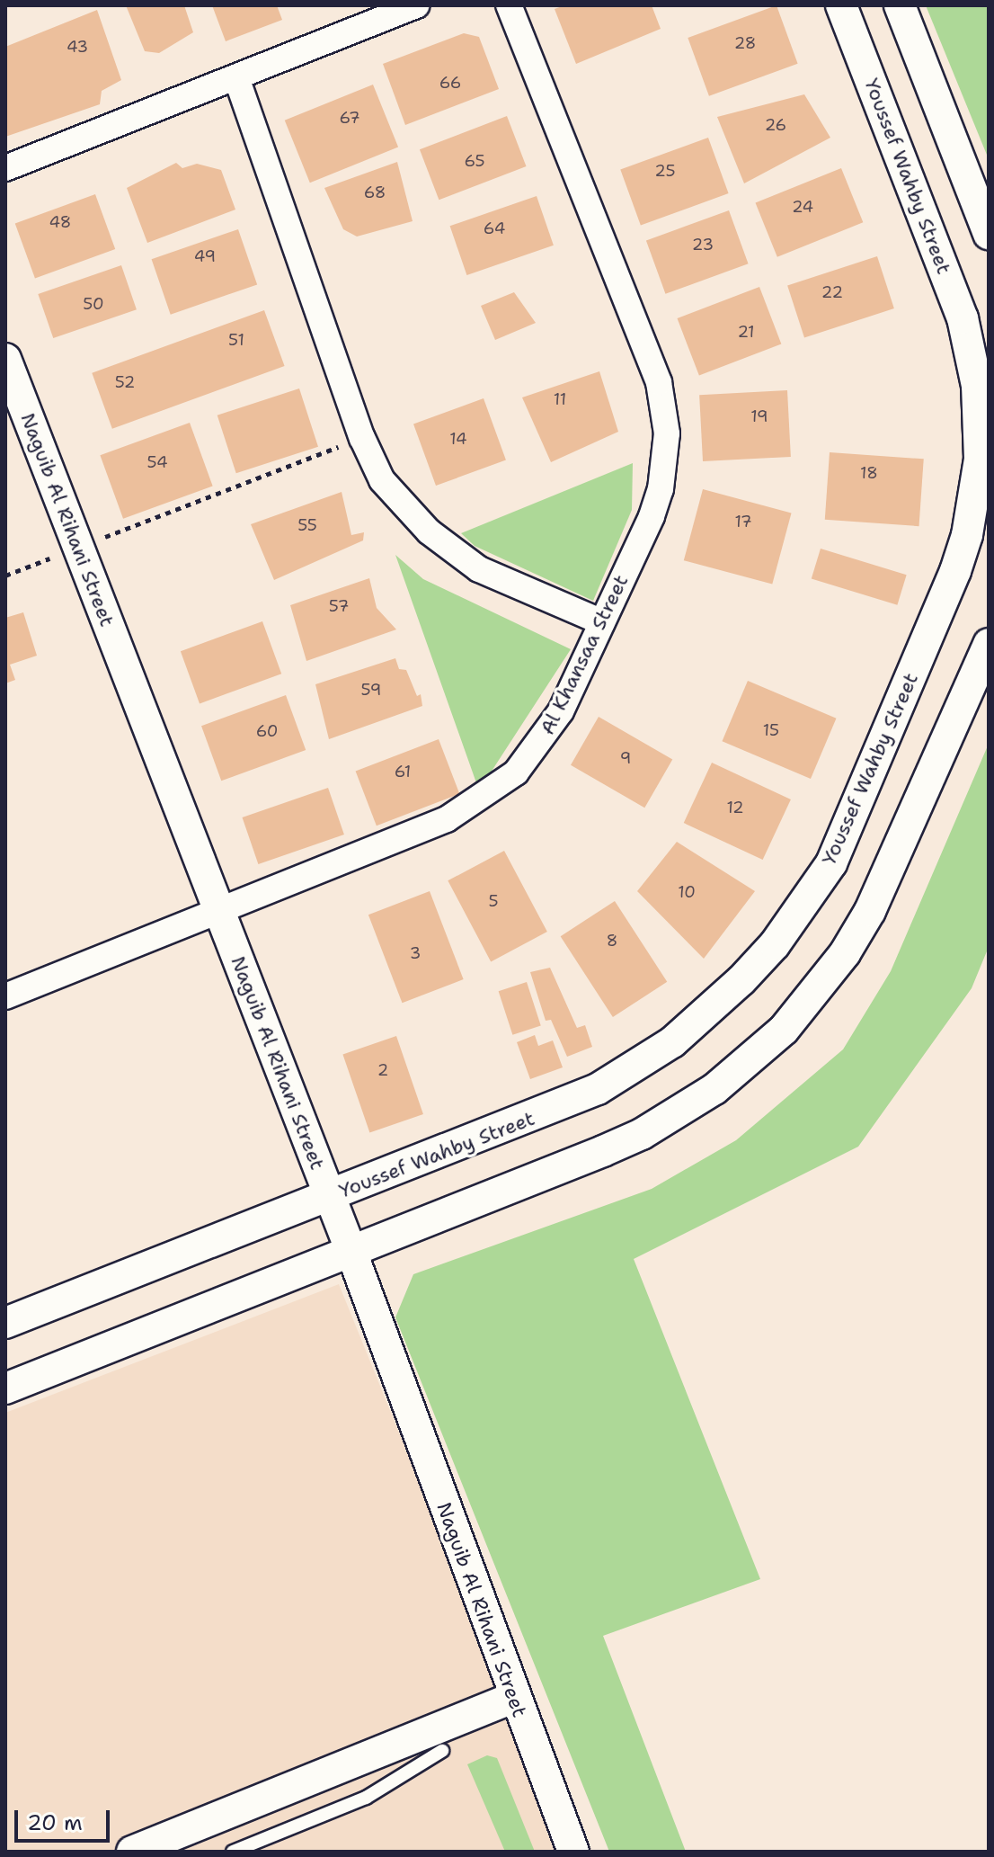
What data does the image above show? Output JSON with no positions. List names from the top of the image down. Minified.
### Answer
{"streets":{"street":["Youssef Wahby Street","Naguib Al Rihani Street","Al Khansaa Street"]},"crossings":[["Youssef Wahby Street","Naguib Al Rihani Street"],["Naguib Al Rihani Street","Al Khansaa Street"]],"house_numbers":["28","43","66","67","26","65","25","68","24","48","64","23","49","22","50","21","51","52","11","19","14","54","18","17","55","57","59","15","60","9","61","12","10","5","8","3","2"],"scale_bar":"20 m"}
